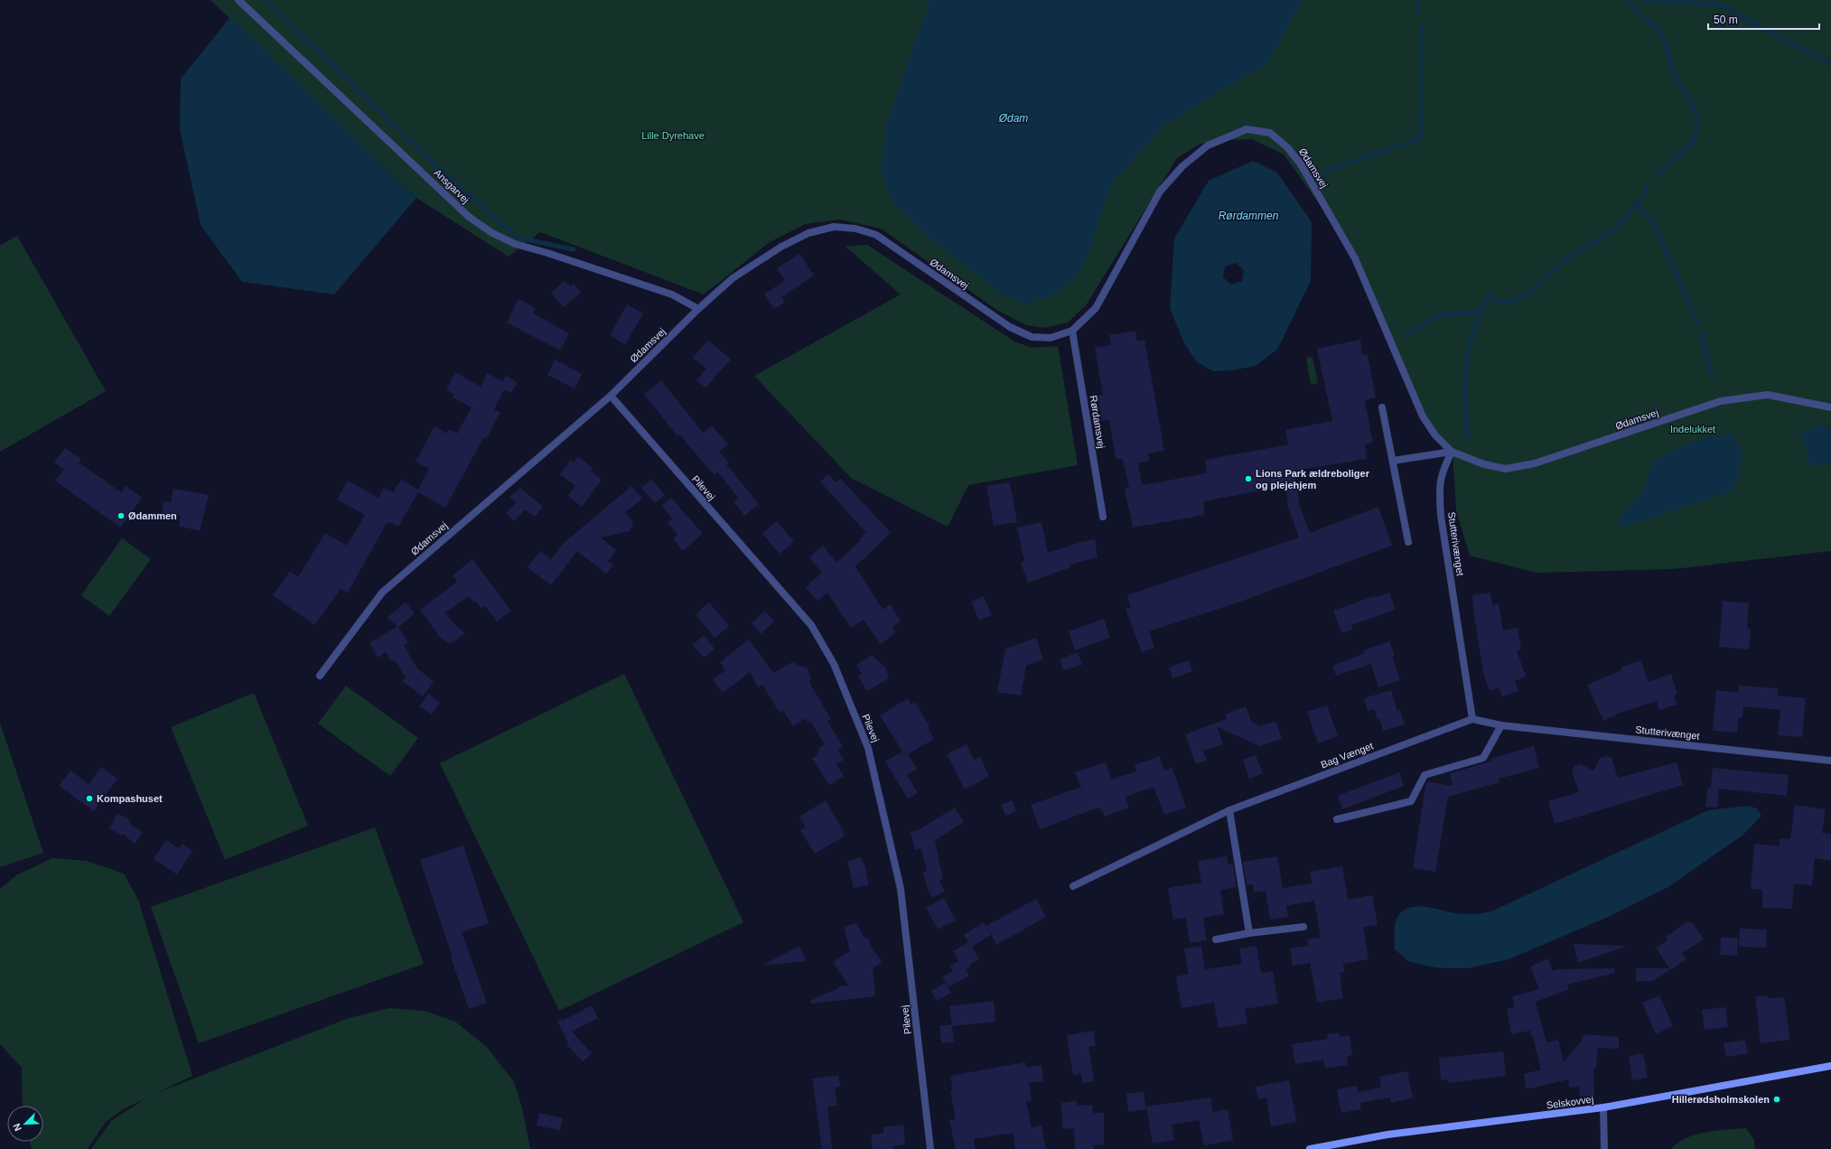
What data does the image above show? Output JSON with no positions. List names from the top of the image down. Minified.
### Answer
{"streets":{"street":["Ødamsvej","Ansgarvej","Rørdamsvej","Pilevej","Stutterivænget","Bag Vænget","Selskovvej"]},"crossings":[["Ødamsvej","Ansgarvej"],["Ødamsvej","Rørdamsvej"],["Ødamsvej","Pilevej"],["Ødamsvej","Stutterivænget"],["Stutterivænget","Bag Vænget"]],"water":["Ødam","Rørdammen"],"parks":["Lille Dyrehave","Indelukket"],"places":["Lions Park ældreboliger og plejehjem","Ødammen","Kompashuset","Hillerødsholmskolen"],"scale_bar":"50 m","north":"bottom left"}
